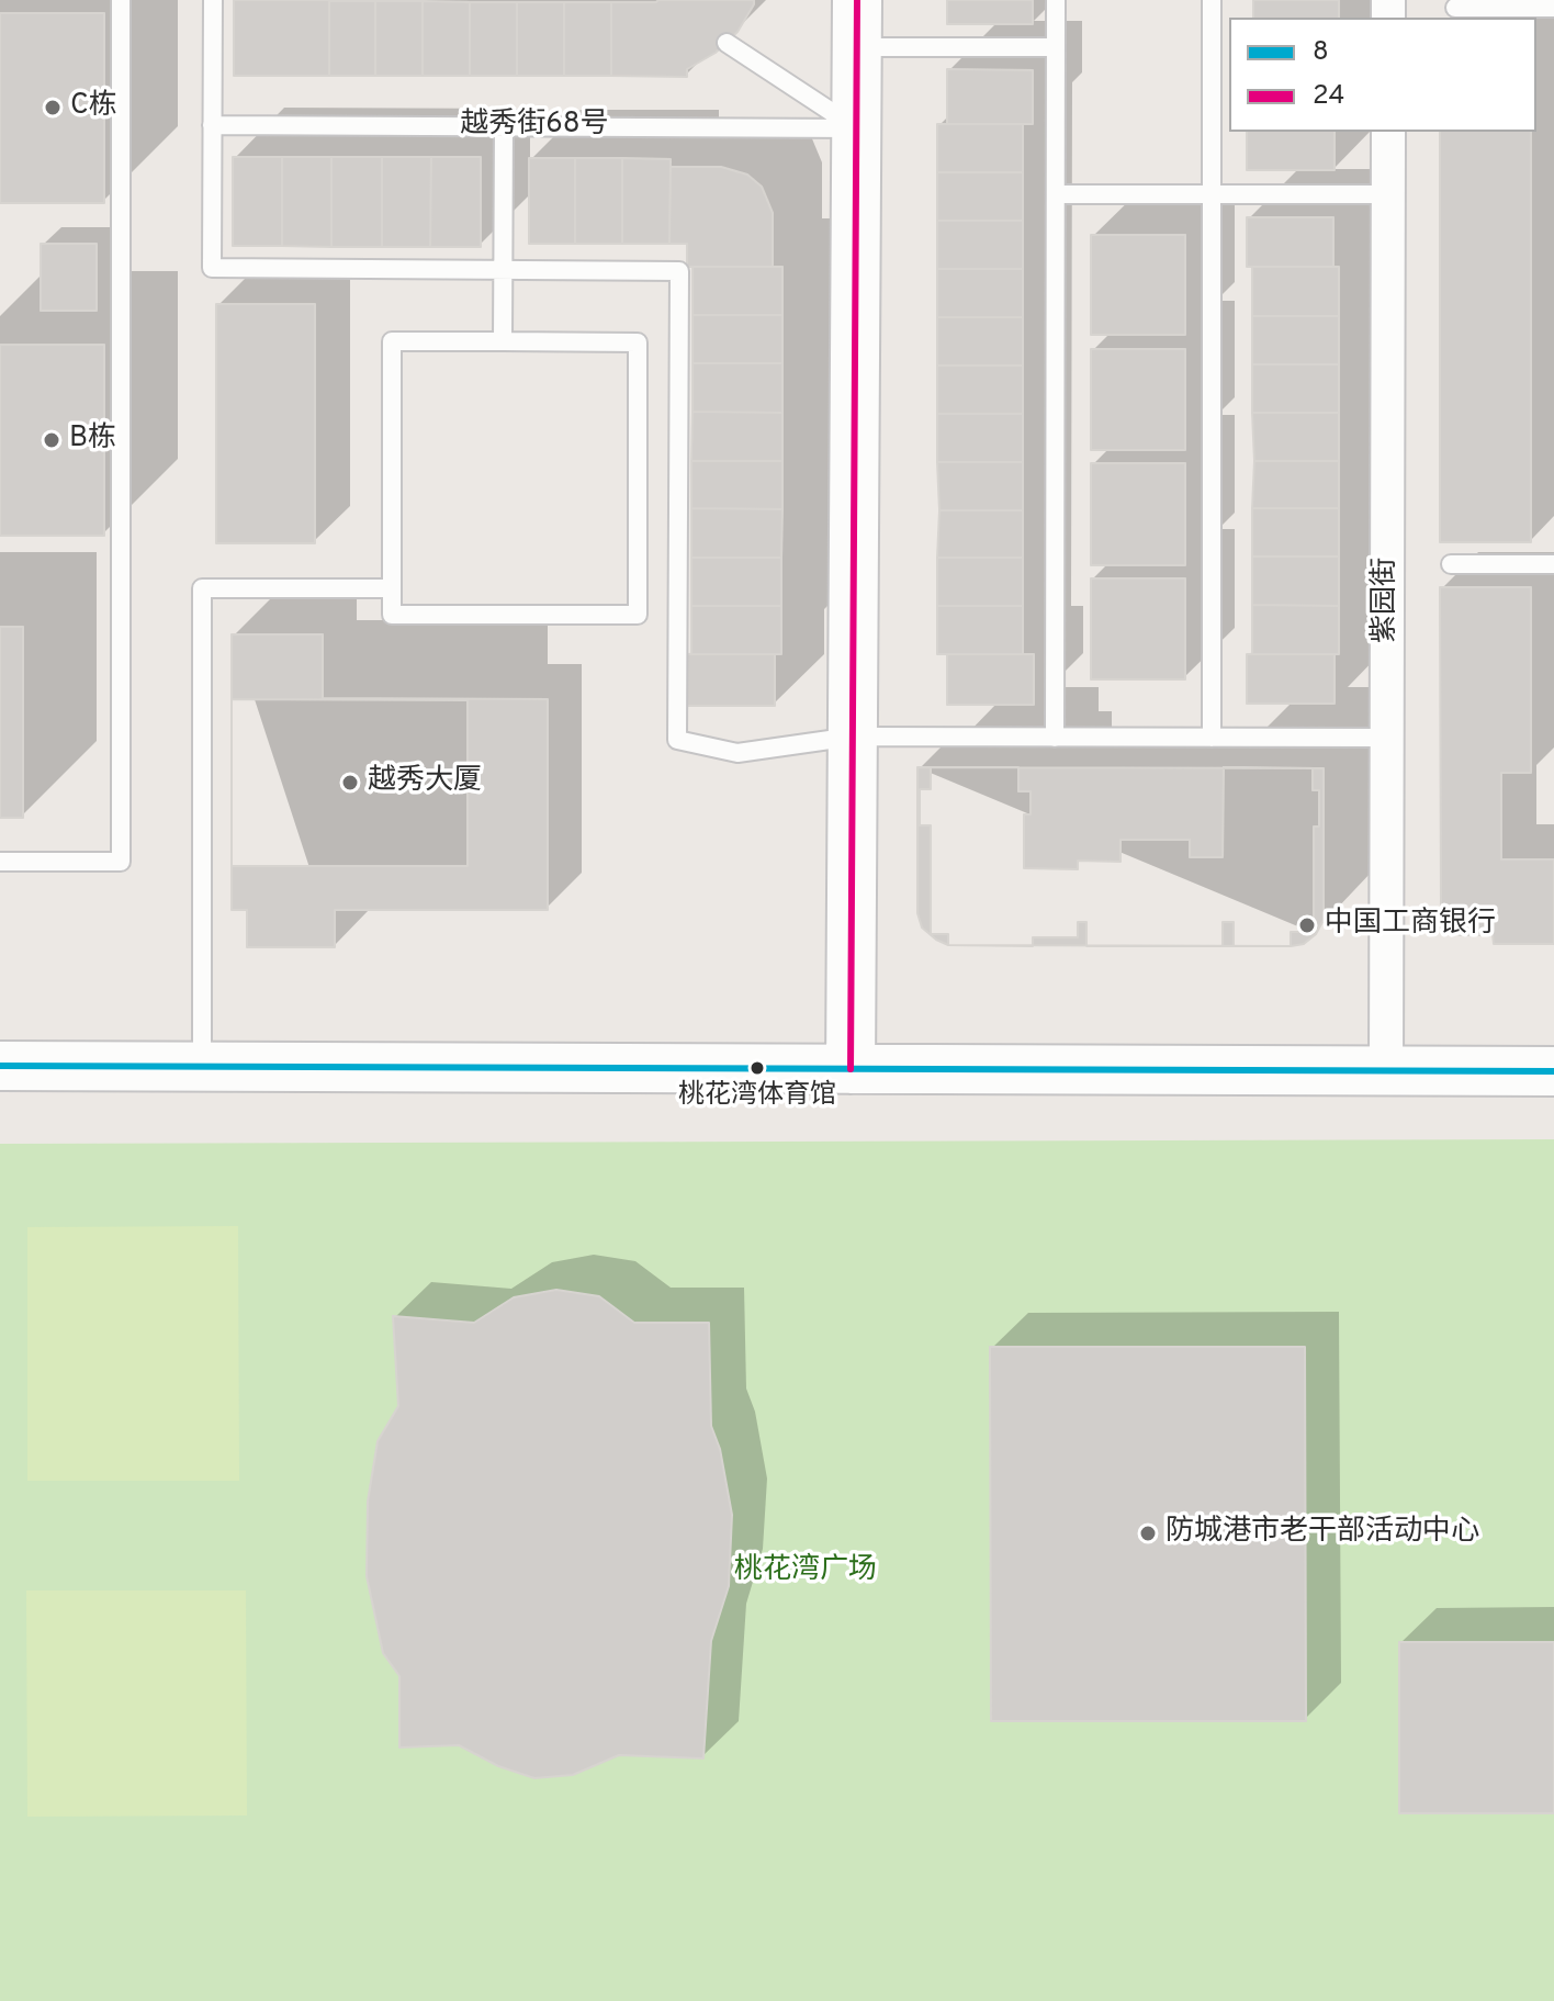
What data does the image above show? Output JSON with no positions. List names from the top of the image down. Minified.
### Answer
{"streets":{"street":["紫园街"],"lane":["越秀街68号"]},"parks":["桃花湾广场"],"places":["C栋","B栋","越秀大厦","中国工商银行","桃花湾体育馆","防城港市老干部活动中心"],"lines":["transit line 24","transit line 8"],"legend":["8","24"]}
